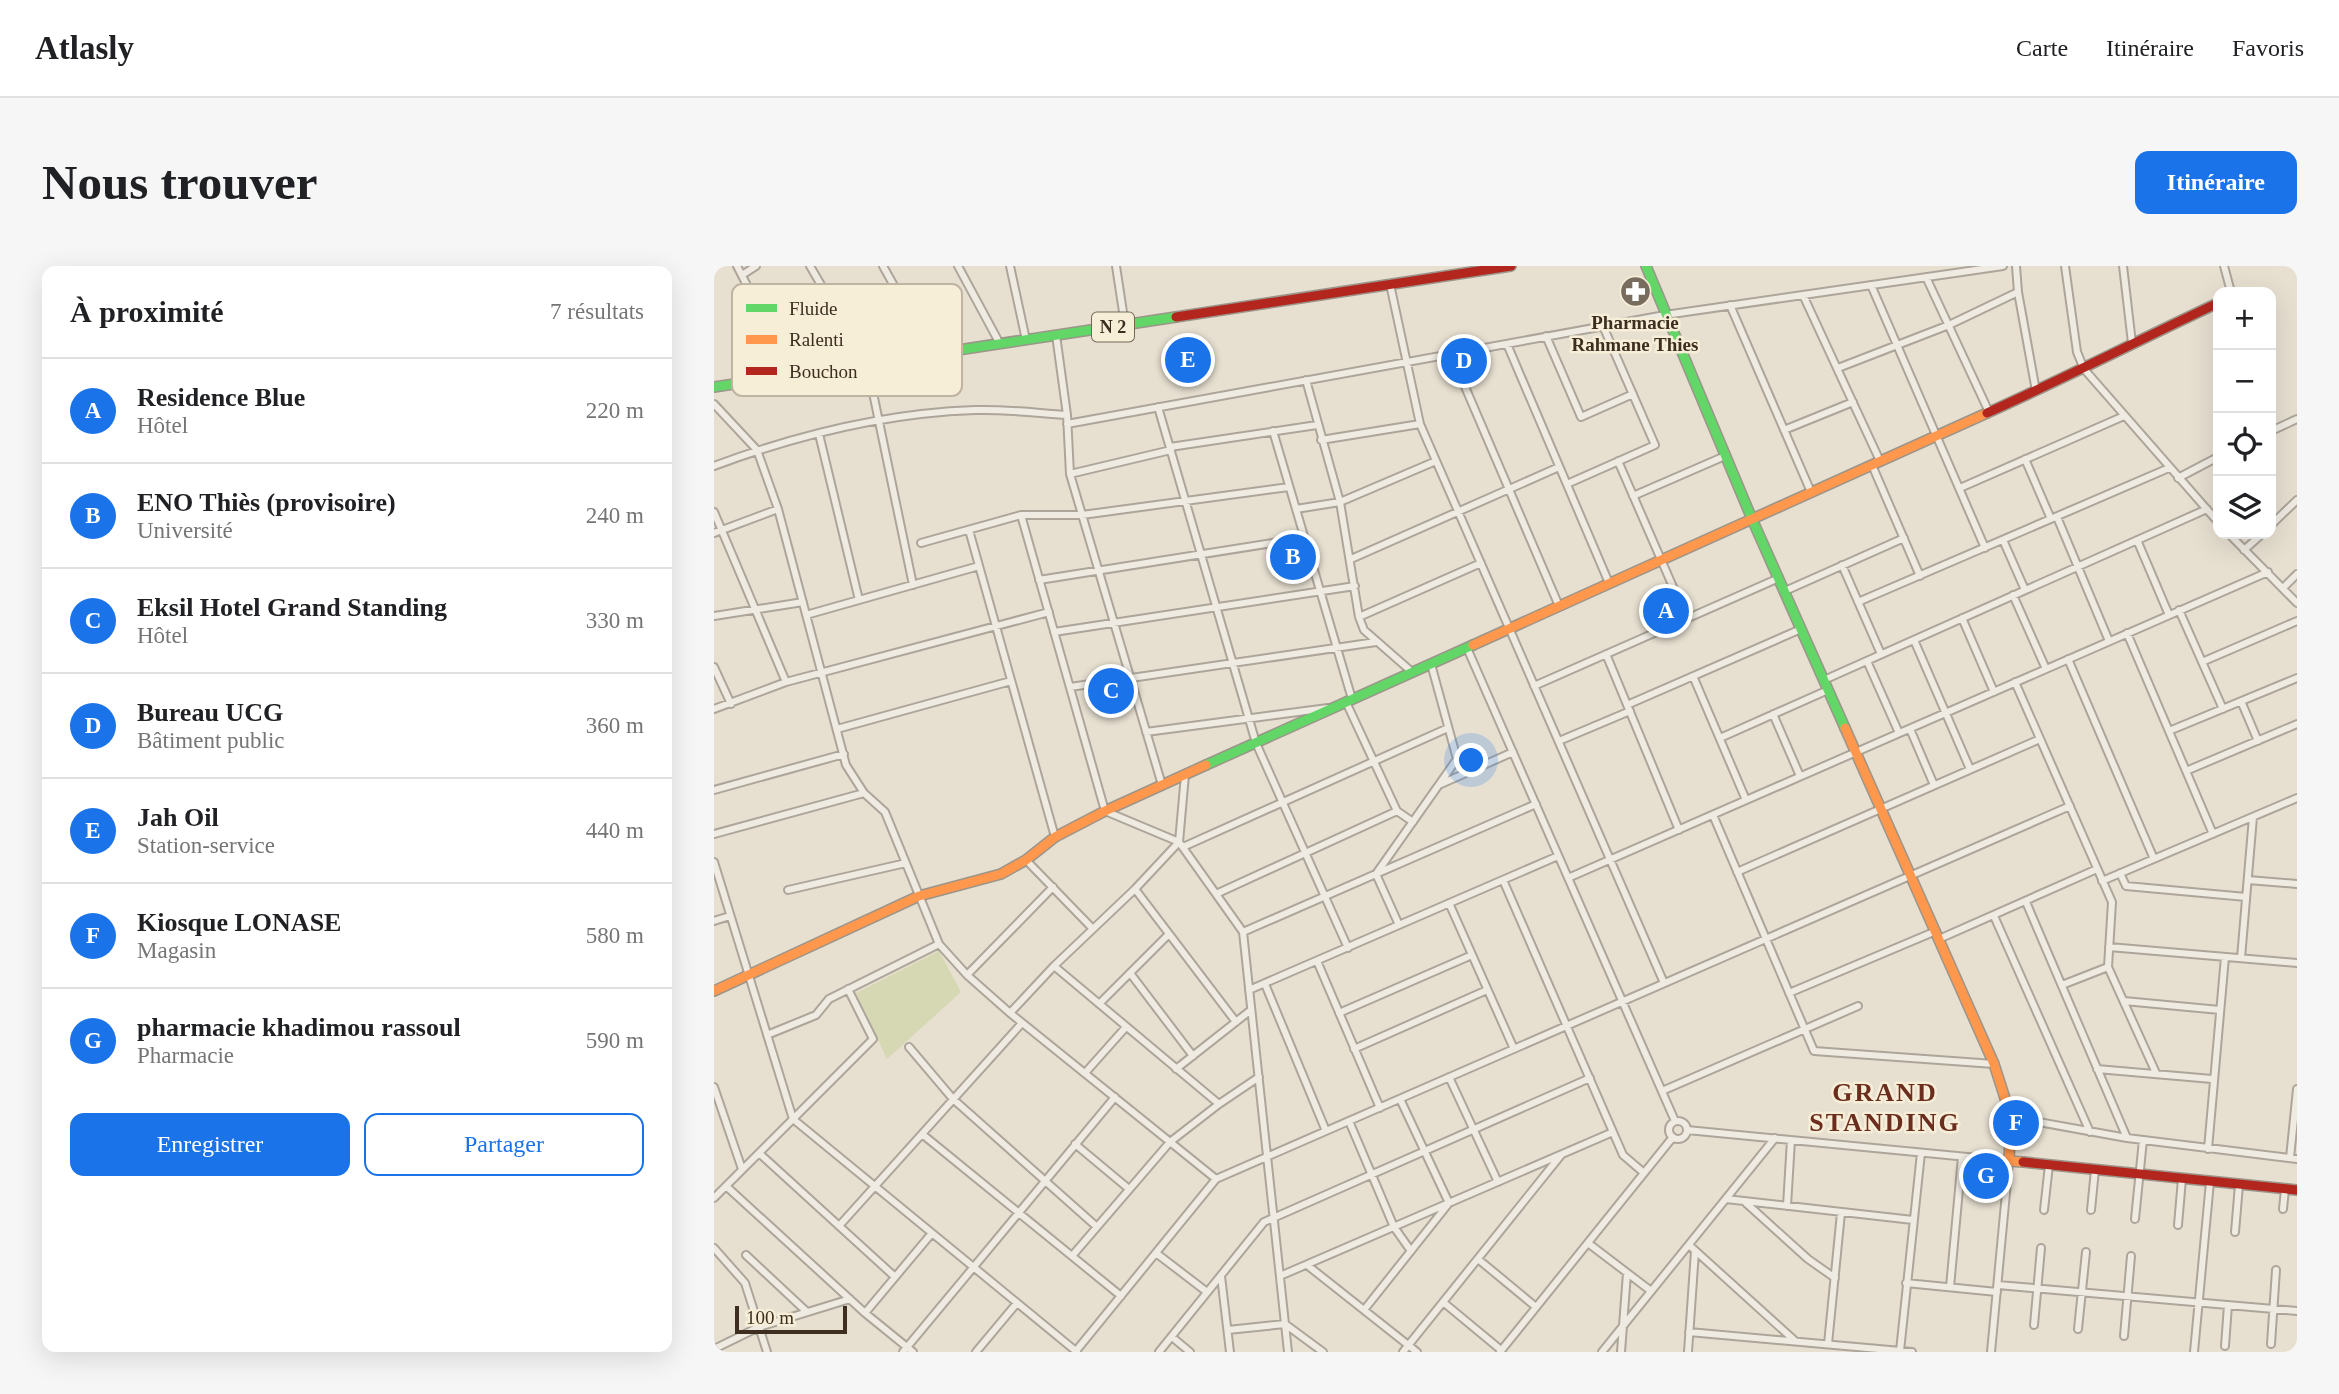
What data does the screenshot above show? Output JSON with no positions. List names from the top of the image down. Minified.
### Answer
{"streets":{"main road":["N 2"]},"districts":["GRAND STANDING"],"places":{"pharmacy":["Pharmacie Rahmane Thies"]},"legend":["Fluide","Ralenti","Bouchon"],"scale_bar":"100 m","page":{"header":"Atlasly","nav":["Carte","Itinéraire","Favoris"],"buttons":["Itinéraire",["Enregistrer","Partager"]],"title":"Nous trouver","heading":["À proximité","7 résultats"],"map_buttons":["+","−"],"pins":["E","D","B","A","C","F","G"],"list":[{"mark":"A","name":"Residence Blue","note":"Hôtel","value":"220 m"},{"mark":"B","name":"ENO Thiès (provisoire)","note":"Université","value":"240 m"},{"mark":"C","name":"Eksil Hotel Grand Standing","note":"Hôtel","value":"330 m"},{"mark":"D","name":"Bureau UCG","note":"Bâtiment public","value":"360 m"},{"mark":"E","name":"Jah Oil","note":"Station-service","value":"440 m"},{"mark":"F","name":"Kiosque LONASE","note":"Magasin","value":"580 m"},{"mark":"G","name":"pharmacie khadimou rassoul","note":"Pharmacie","value":"590 m"}],"scale":"100 m"}}
